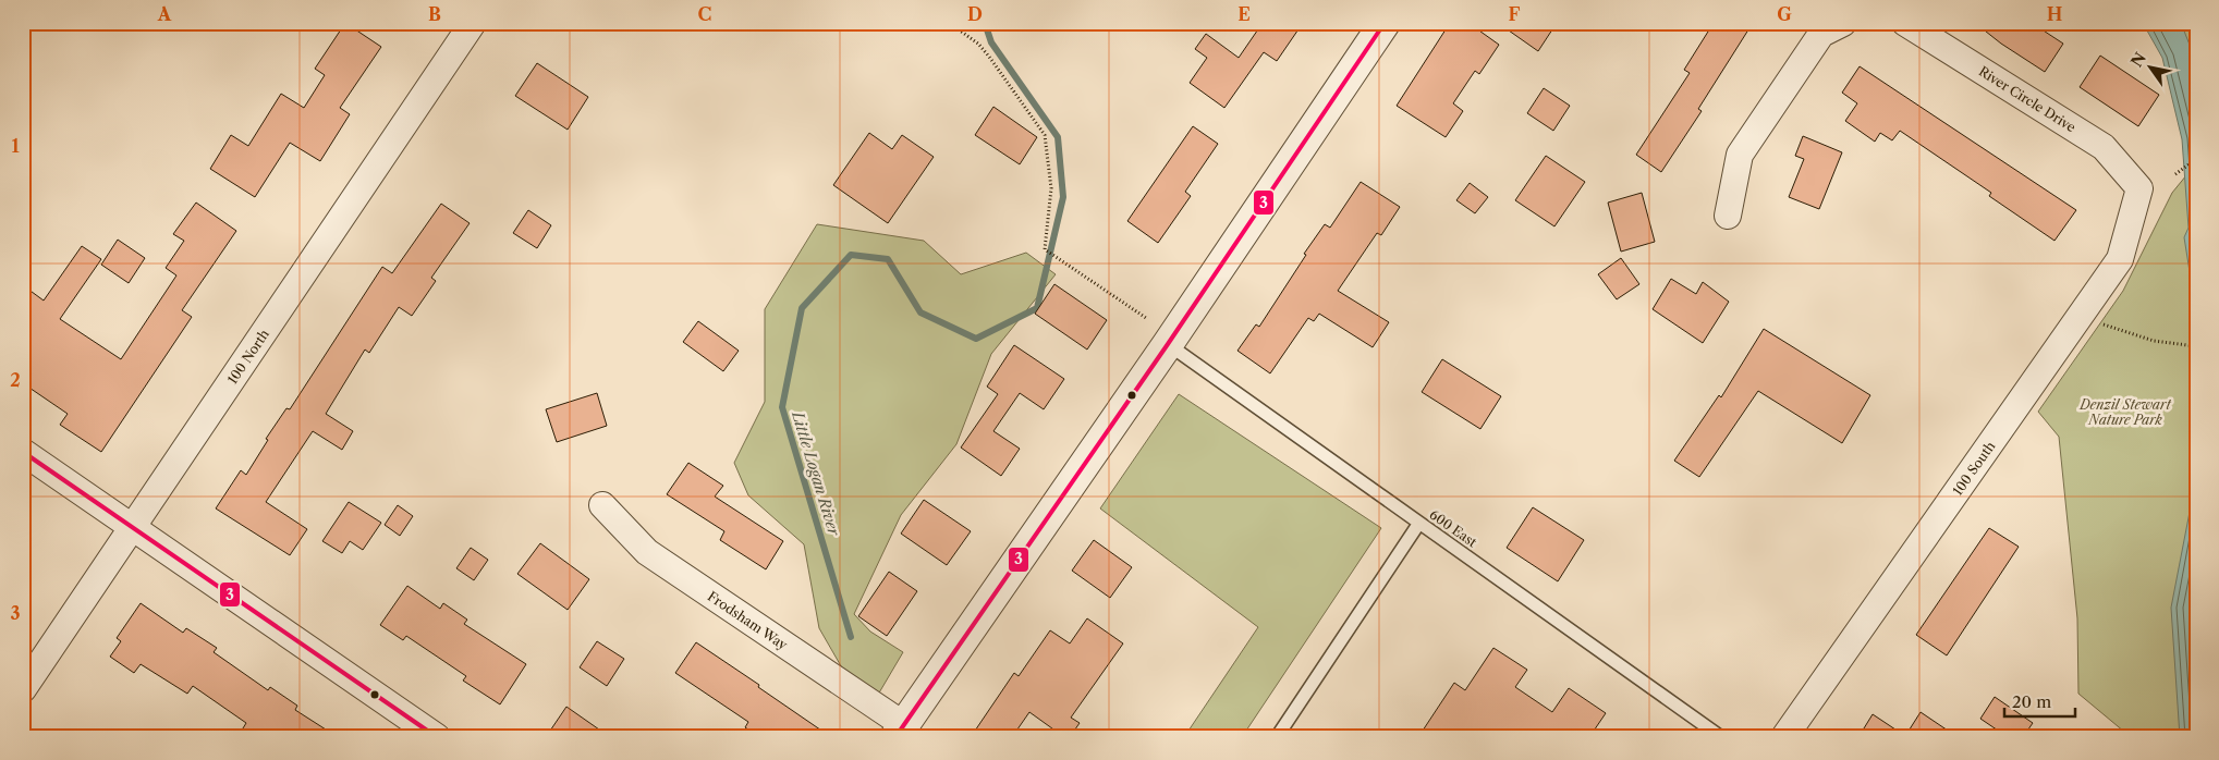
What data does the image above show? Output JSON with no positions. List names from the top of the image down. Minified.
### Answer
{"streets":{"street":["River Circle Drive","100 North","100 South","Frodsham Way"],"lane":["600 East"]},"crossings":[["River Circle Drive","100 South"]],"water":["Little Logan River"],"parks":["Denzil Stewart Nature Park"],"lines":["transit line 3"],"scale_bar":"20 m","north":"top left","grid":{"columns":["A","B","C","D","E","F","G","H"],"rows":["1","2","3"]}}
